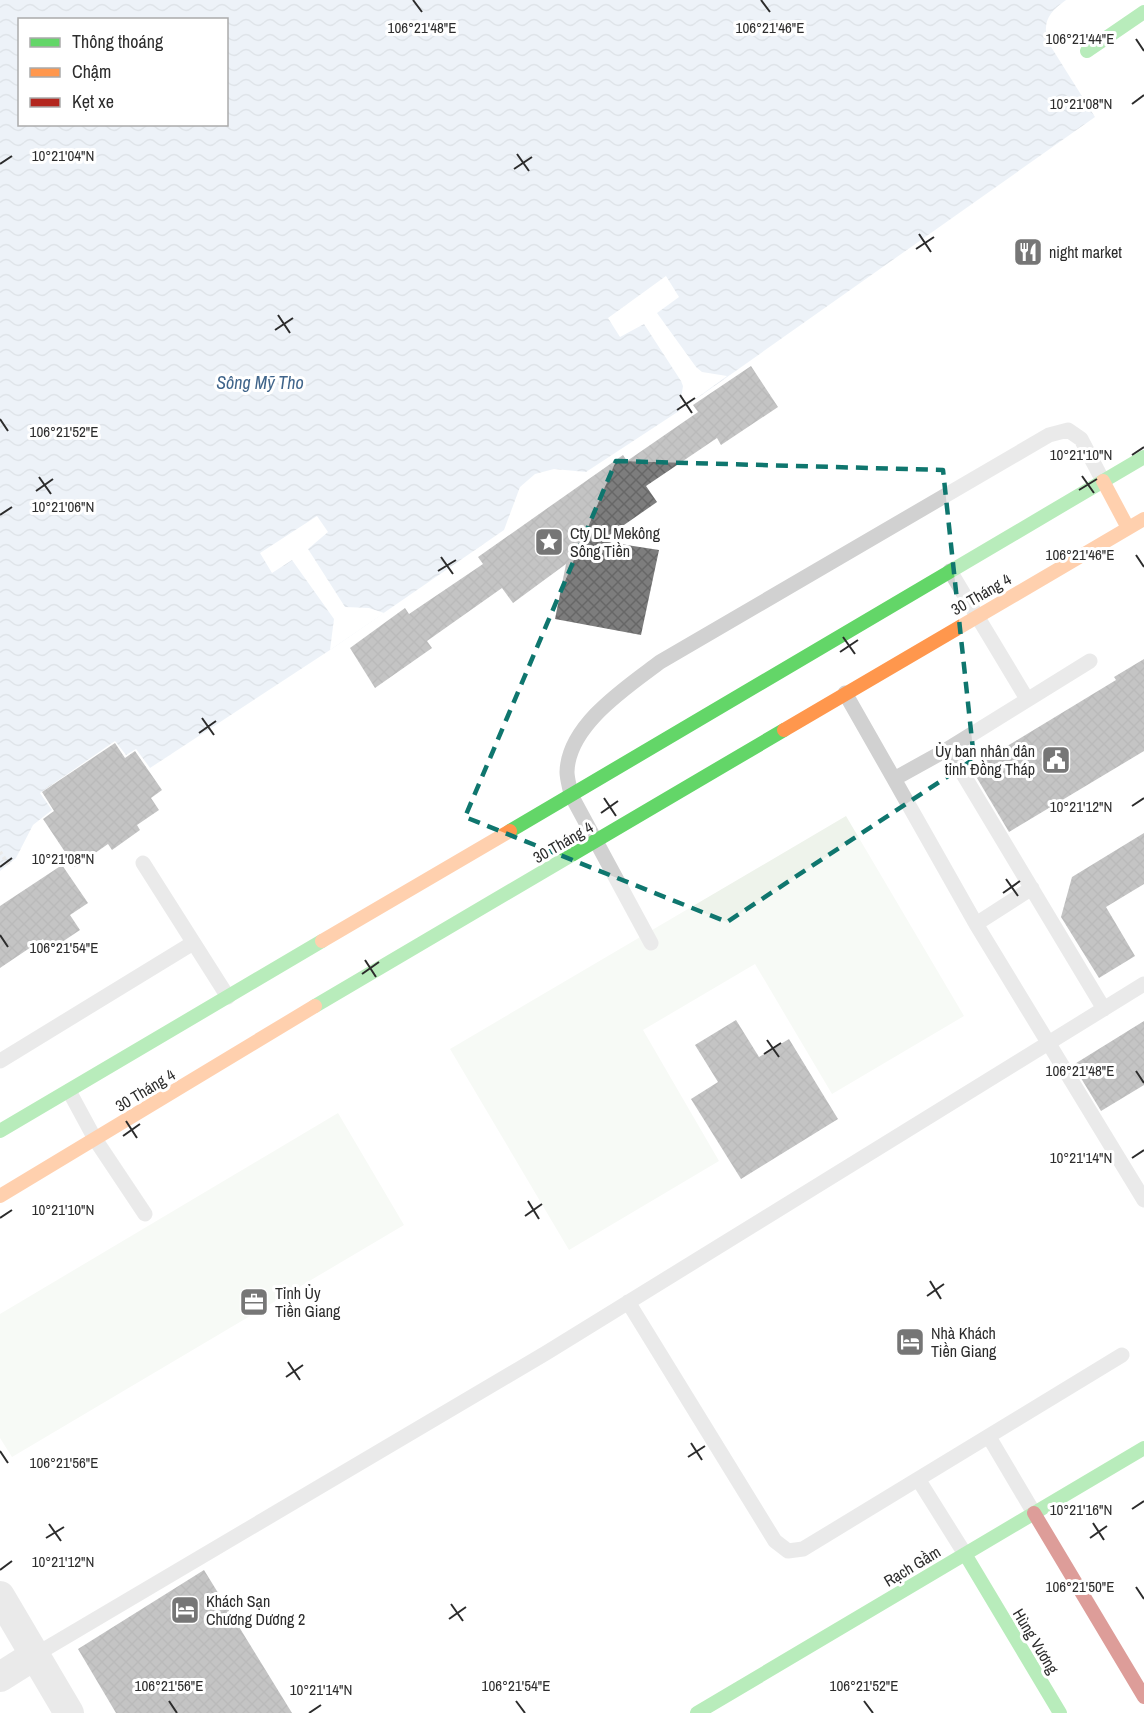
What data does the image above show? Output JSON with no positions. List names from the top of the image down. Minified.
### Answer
{"streets":{"main road":["30 Tháng 4","Rạch Gầm","Hùng Vương"]},"crossings":[["Rạch Gầm","Hùng Vương"]],"water":["Sông Mỹ Tho"],"places":{"restaurant":["night market"],"place":["Cty DL Mekông Sông Tiền"],"public building":["Ủy ban nhân dân tỉnh Đồng Tháp"],"office":["Tỉnh Ủy Tiền Giang"],"hotel":["Nhà Khách Tiền Giang","Khách Sạn Chương Dương 2"]},"legend":["Thông thoáng","Chậm","Kẹt xe"],"coordinates":["106°21'48\"E","106°21'46\"E","106°21'44\"E","10°21'08\"N","10°21'04\"N","106°21'52\"E","10°21'10\"N","10°21'06\"N","10°21'12\"N","106°21'54\"E","10°21'14\"N","106°21'56\"E","10°21'16\"N","106°21'50\"E"]}
